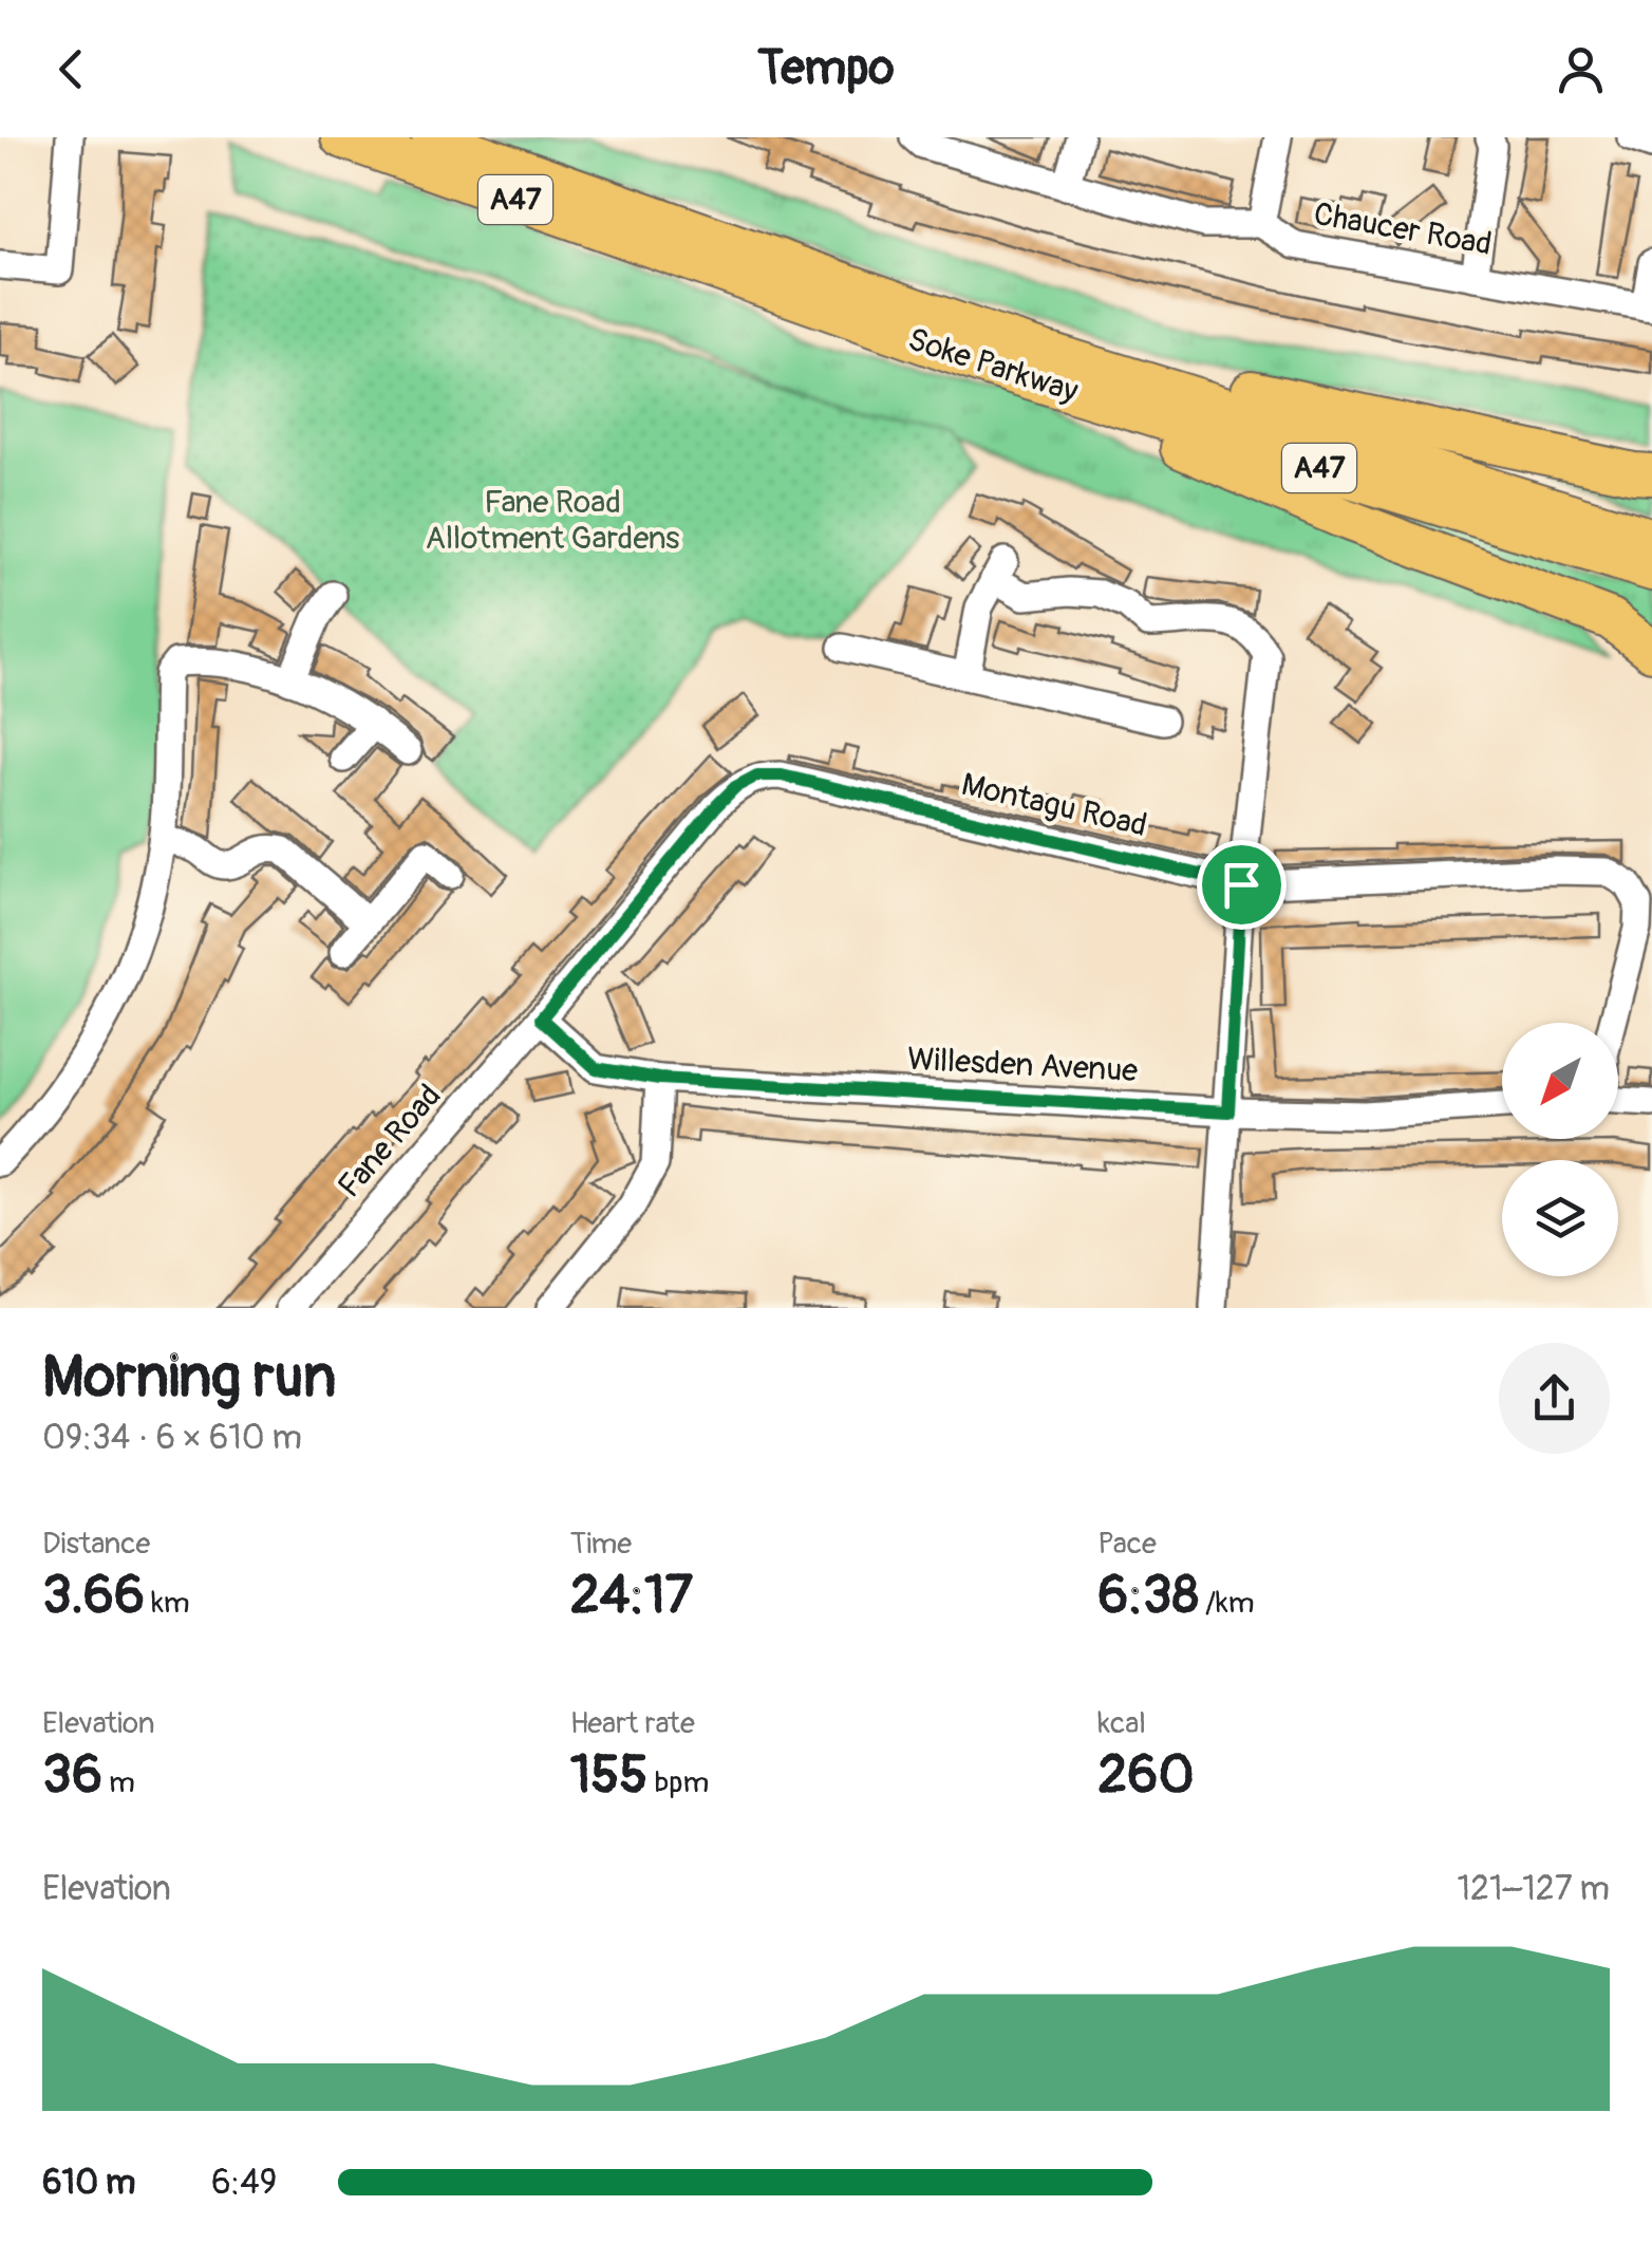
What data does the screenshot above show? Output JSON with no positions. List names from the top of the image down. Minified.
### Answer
{"streets":{"highway":["A47","Soke Parkway"],"street":["Chaucer Road","Montagu Road","Willesden Avenue","Fane Road"]},"crossings":[["A47","Soke Parkway"],["Montagu Road","Willesden Avenue"],["Montagu Road","Fane Road"],["Willesden Avenue","Fane Road"]],"parks":["Fane Road Allotment Gardens"],"north":"bottom left","page":{"header":"Tempo","heading":["Morning run","09:34 · 6 × 610 m"],"stats":[["Distance","3.66 km"],["Time","24:17"],["Pace","6:38 /km"],["Elevation","36 m"],["Heart rate","155 bpm"],["kcal","260"]],"chart":["Elevation","121–127 m"],"list":[{"name":"610 m","note":"6:49"}]}}
